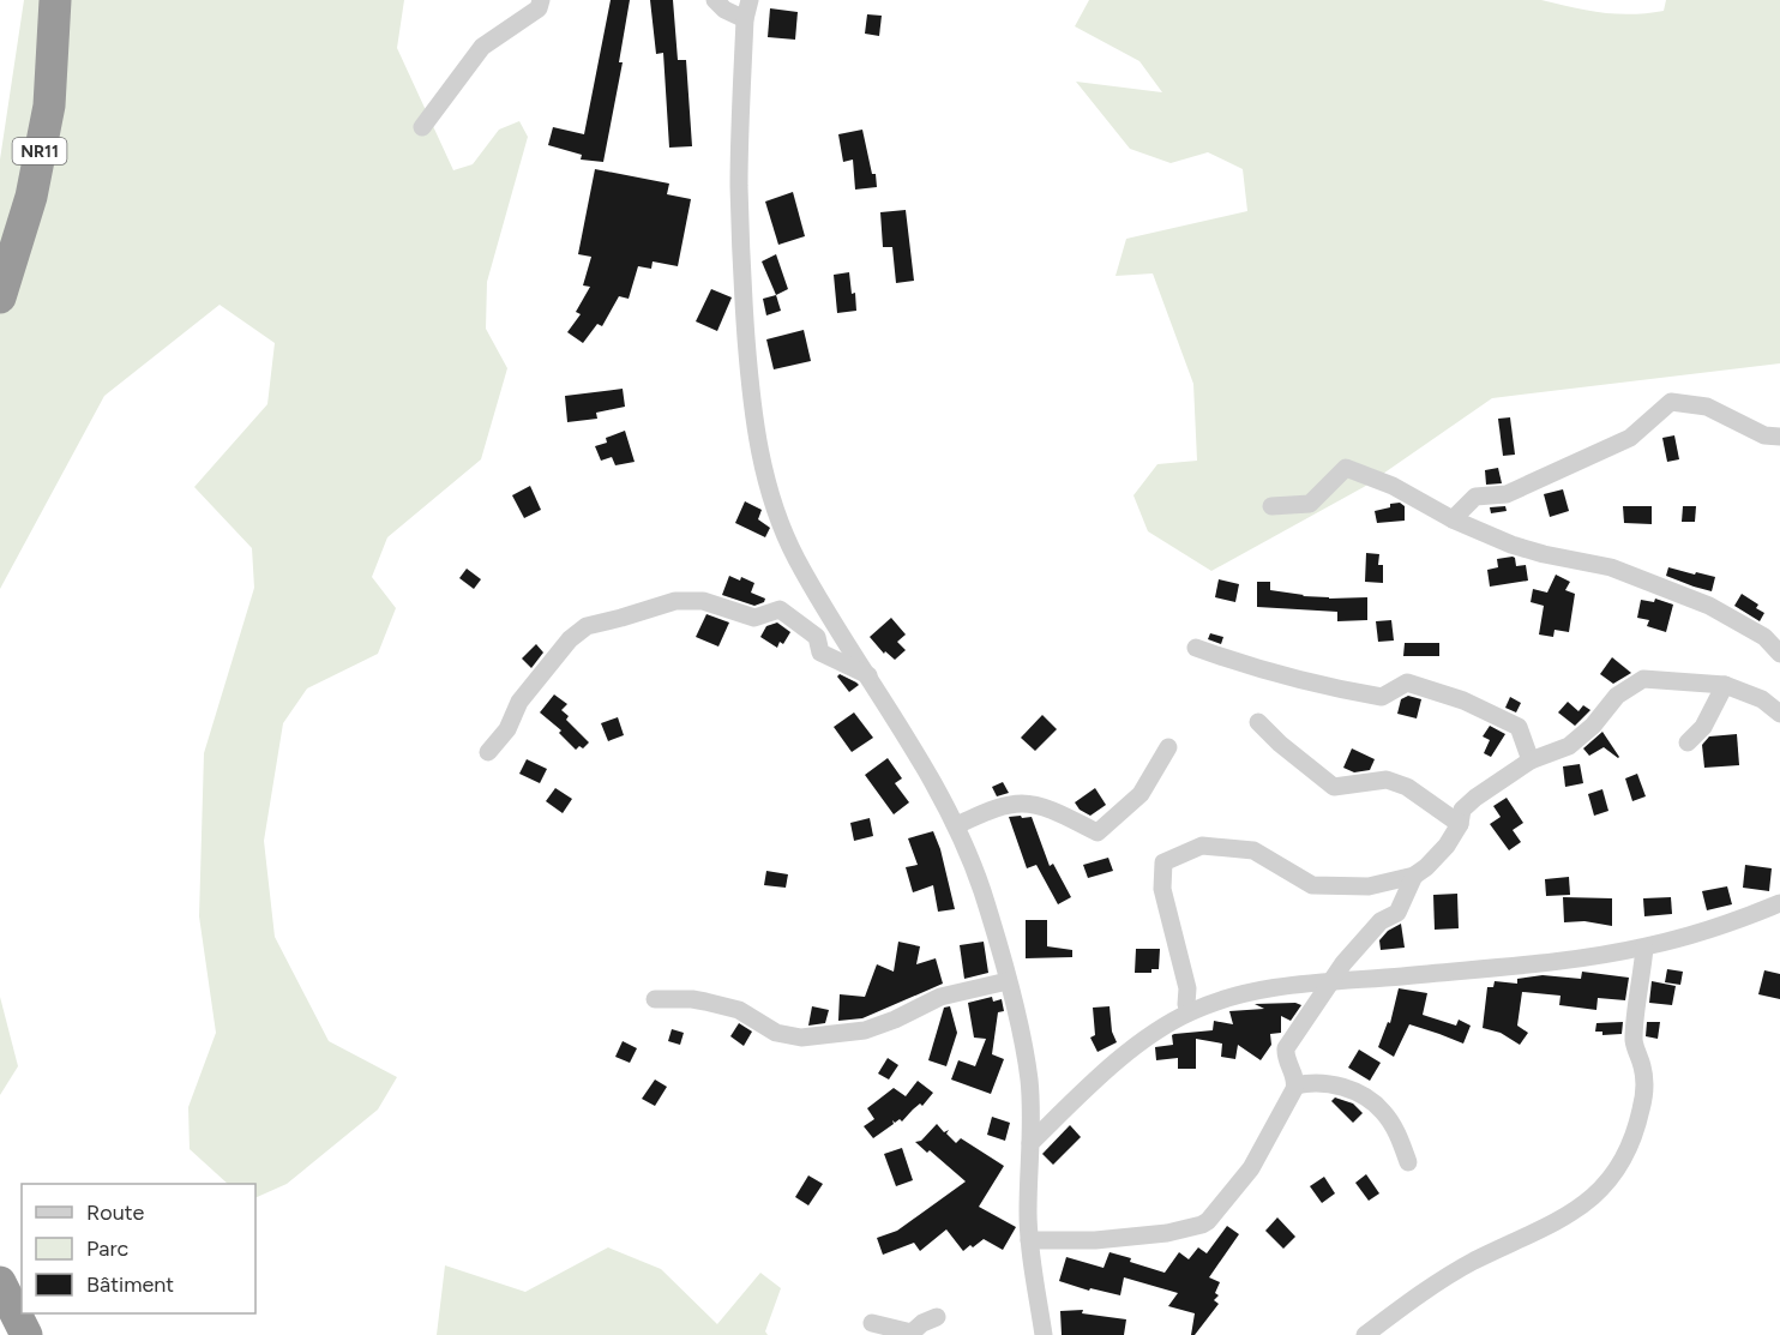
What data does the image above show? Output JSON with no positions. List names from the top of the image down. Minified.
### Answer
{"streets":{"highway":["NR11"]},"legend":["Route","Parc","Bâtiment"]}
